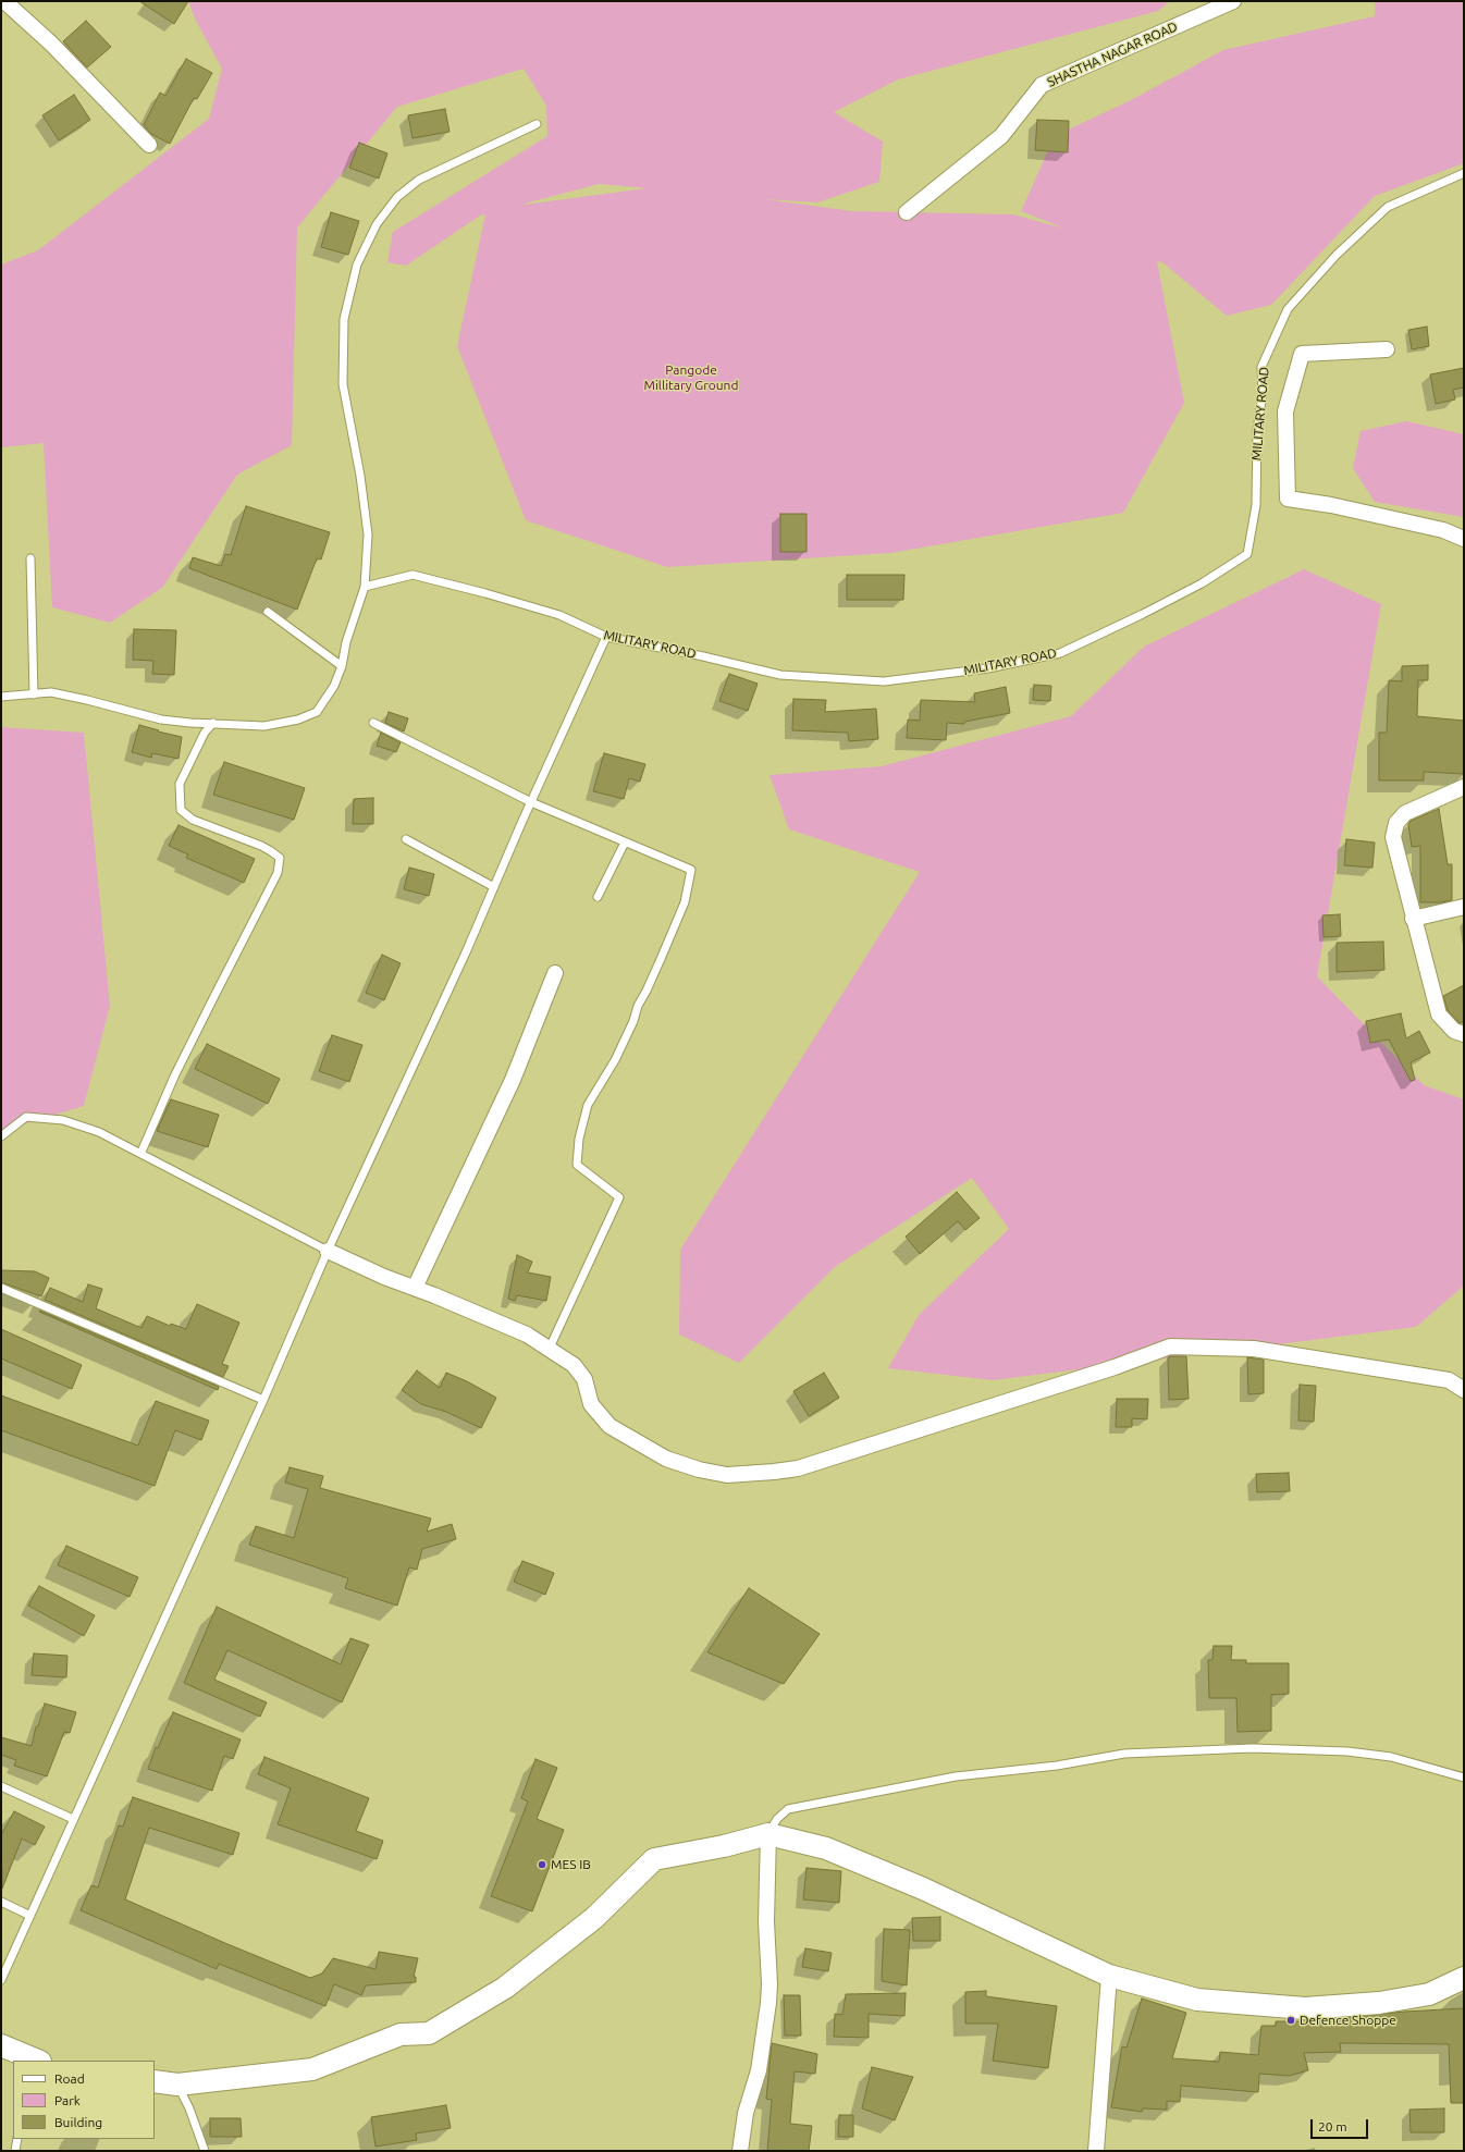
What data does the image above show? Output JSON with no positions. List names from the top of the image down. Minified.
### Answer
{"streets":{"street":["SHASTHA NAGAR ROAD"],"lane":["MILITARY ROAD"]},"parks":["Pangode Millitary Ground"],"places":["MES IB","Defence Shoppe"],"legend":["Road","Park","Building"],"scale_bar":"20 m"}
